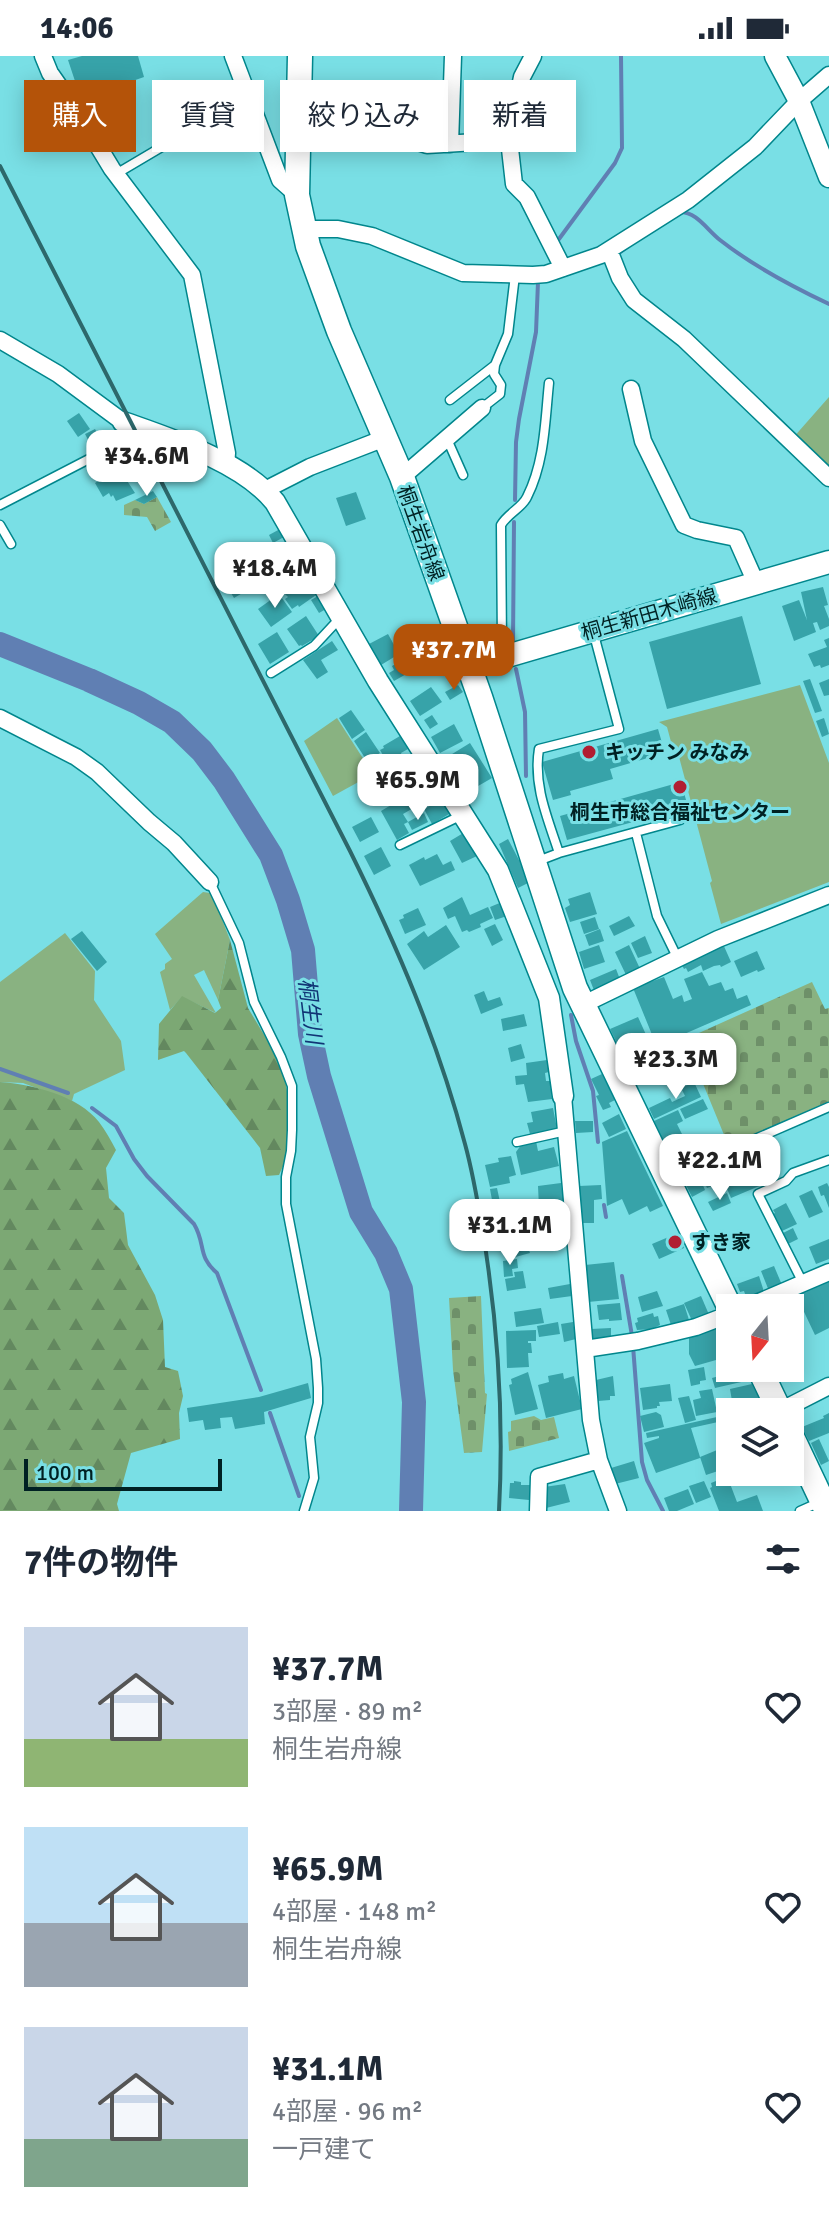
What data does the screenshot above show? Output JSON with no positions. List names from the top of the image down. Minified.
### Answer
{"streets":{"main road":["桐生岩舟線","桐生新田木崎線"]},"crossings":[["桐生岩舟線","桐生新田木崎線"]],"water":["桐生川"],"places":["キッチン みなみ","桐生市総合福祉センター","すき家"],"scale_bar":"100 m","north":"bottom","page":{"status":"14:06","chip":["購入","賃貸","絞り込み","新着"],"price":["¥34.6M","¥18.4M","¥37.7M","¥65.9M","¥23.3M","¥22.1M","¥31.1M"],"scale":"100 m","heading":"7件の物件","list":[{"name":"¥37.7M","note":"3部屋 · 89 m² · 桐生岩舟線"},{"name":"¥65.9M","note":"4部屋 · 148 m² · 桐生岩舟線"},{"name":"¥31.1M","note":"4部屋 · 96 m² · 一戸建て"}]}}
